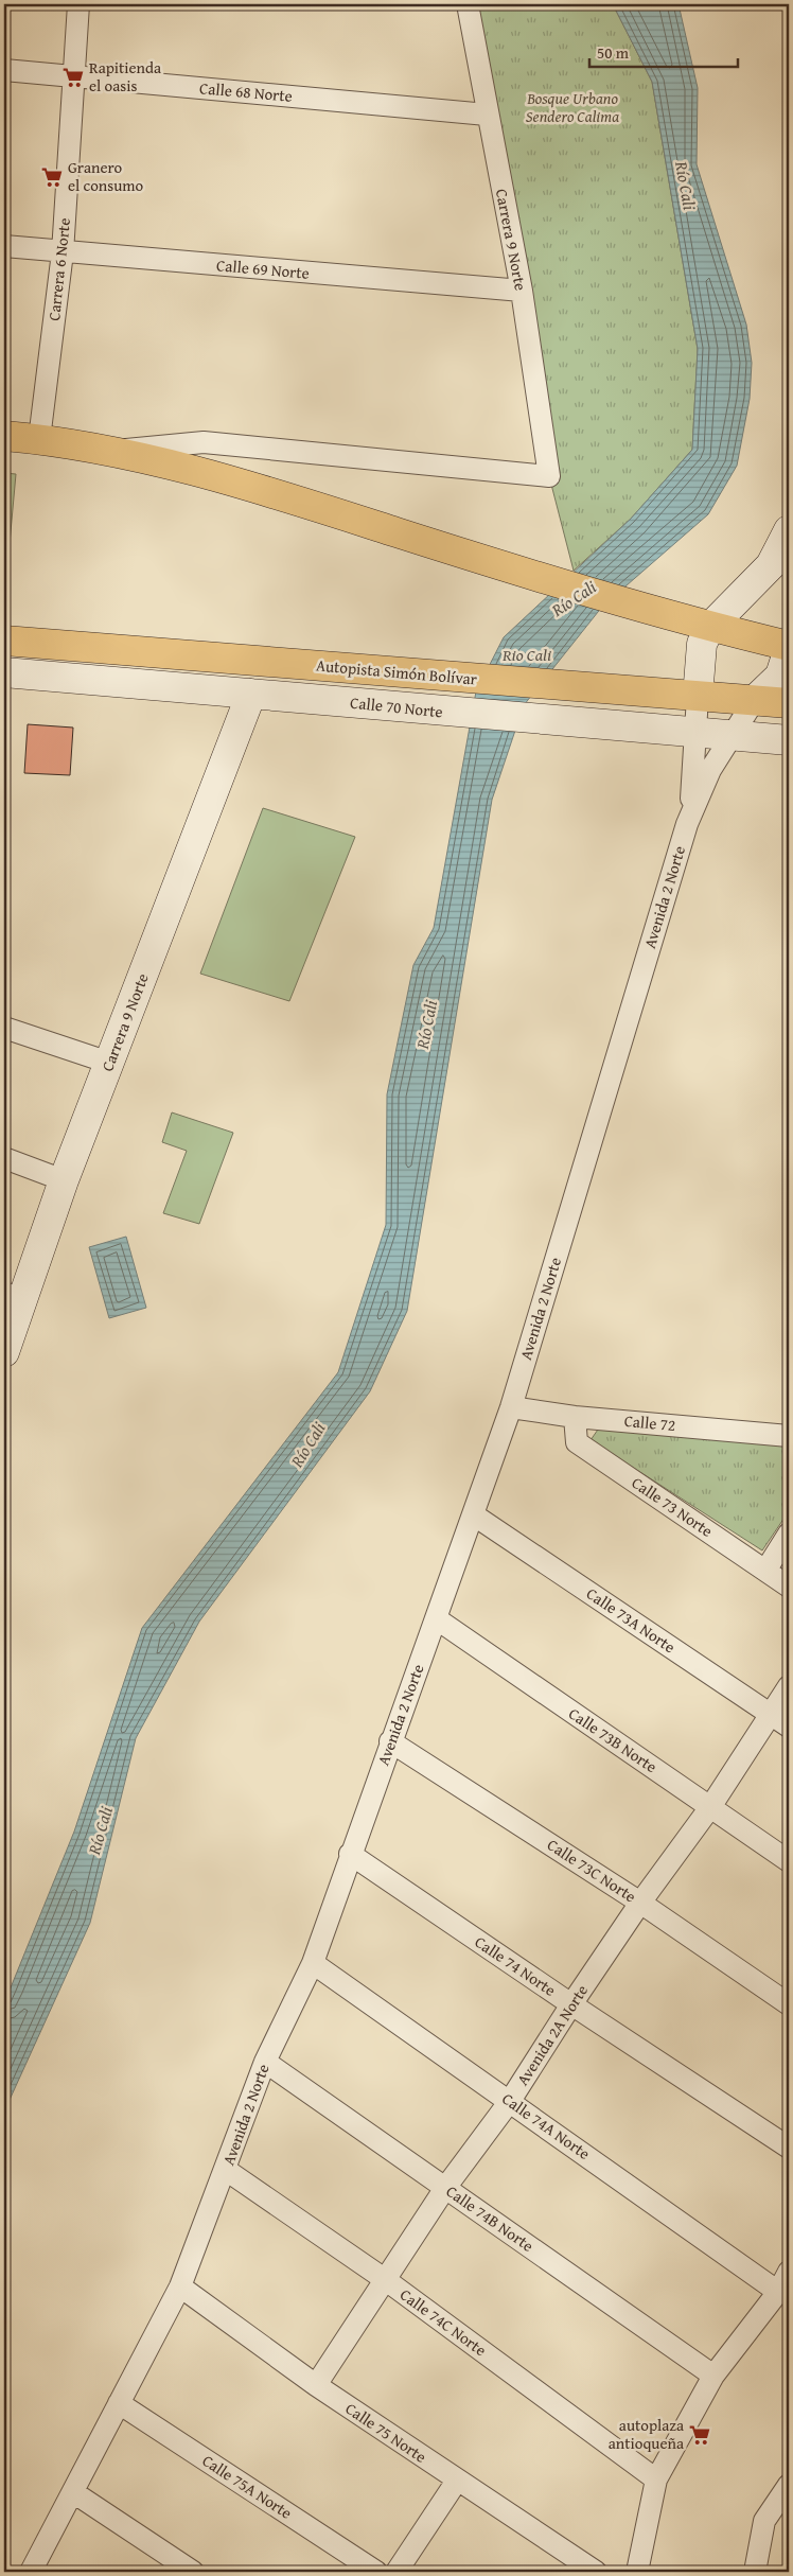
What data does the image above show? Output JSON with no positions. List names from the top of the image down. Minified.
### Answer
{"streets":{"main road":["Autopista Simón Bolívar"],"street":["Calle 68 Norte","Carrera 9 Norte","Carrera 6 Norte","Calle 69 Norte","Calle 70 Norte","Avenida 2 Norte","Calle 72","Calle 73 Norte","Calle 73A Norte","Calle 73B Norte","Calle 73C Norte","Calle 74 Norte","Avenida 2A Norte","Calle 74A Norte","Calle 74B Norte","Calle 74C Norte","Calle 75 Norte","Calle 75A Norte"]},"crossings":[["Calle 68 Norte","Carrera 9 Norte"],["Calle 68 Norte","Carrera 6 Norte"],["Carrera 9 Norte","Calle 69 Norte"],["Carrera 9 Norte","Calle 70 Norte"],["Carrera 6 Norte","Calle 69 Norte"],["Calle 70 Norte","Avenida 2 Norte"],["Avenida 2 Norte","Calle 72"],["Avenida 2 Norte","Calle 73A Norte"],["Avenida 2 Norte","Calle 73B Norte"],["Avenida 2 Norte","Calle 73C Norte"],["Avenida 2 Norte","Calle 74 Norte"],["Avenida 2 Norte","Calle 74A Norte"],["Avenida 2 Norte","Calle 74B Norte"],["Avenida 2 Norte","Calle 74C Norte"],["Avenida 2 Norte","Calle 75 Norte"],["Avenida 2 Norte","Calle 75A Norte"],["Calle 72","Calle 73 Norte"],["Calle 73A Norte","Avenida 2A Norte"],["Calle 73B Norte","Avenida 2A Norte"],["Calle 73C Norte","Avenida 2A Norte"],["Calle 74 Norte","Avenida 2A Norte"],["Avenida 2A Norte","Calle 74A Norte"],["Avenida 2A Norte","Calle 74B Norte"],["Avenida 2A Norte","Calle 74C Norte"],["Avenida 2A Norte","Calle 75 Norte"]],"water":["Río Cali","Rio Cali"],"parks":["Bosque Urbano Sendero Calima"],"places":{"supermarket":["Rapitienda el oasis","Granero el consumo","autoplaza antioqueña"]},"scale_bar":"50 m"}
